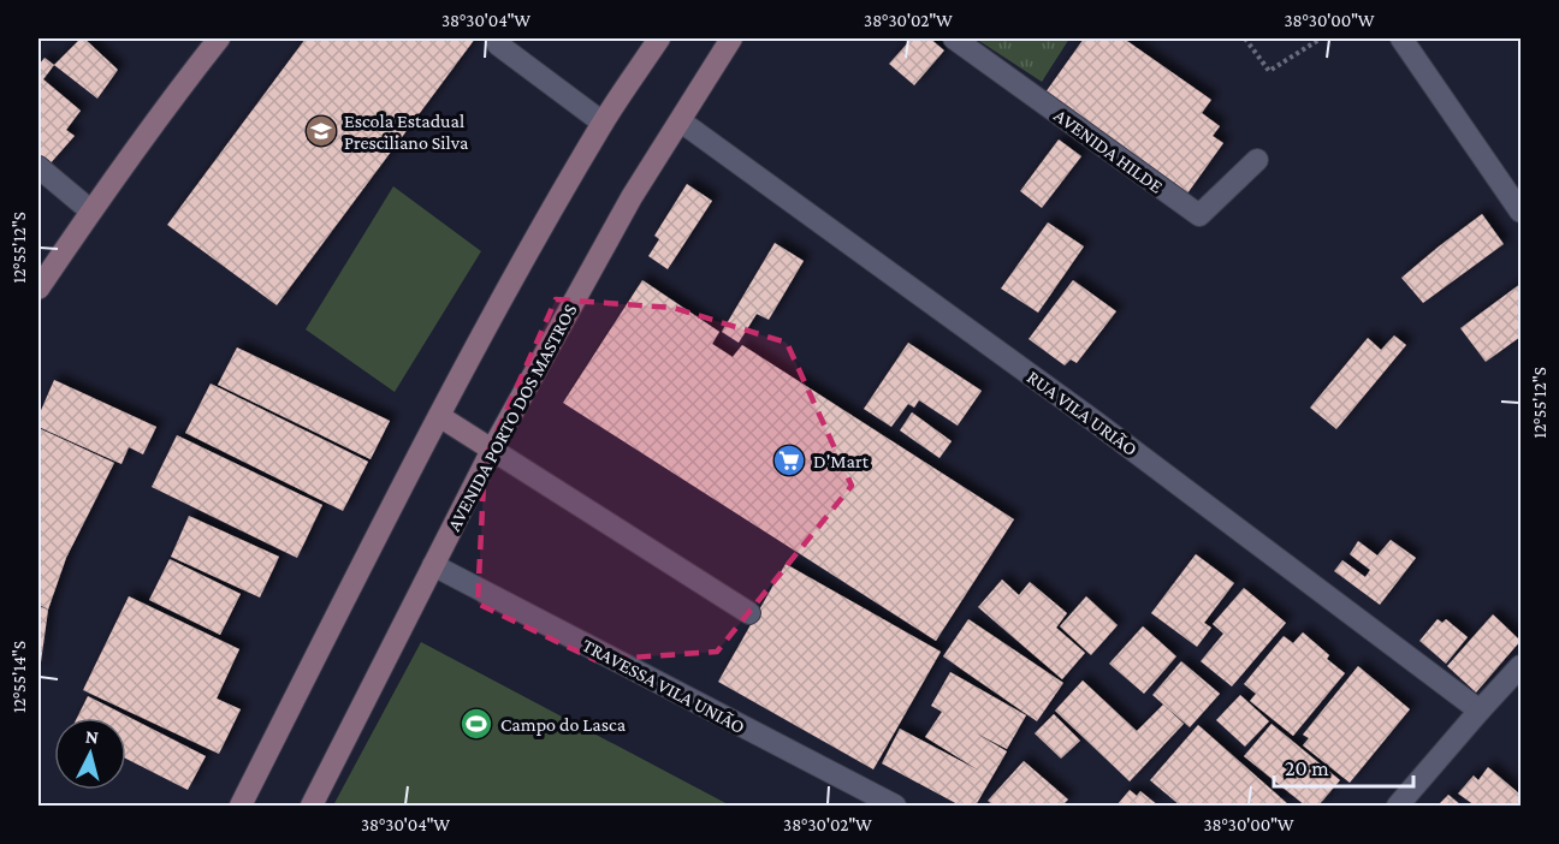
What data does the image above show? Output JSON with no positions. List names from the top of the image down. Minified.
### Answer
{"streets":{"main road":["AVENIDA PORTO DOS MASTROS"],"street":["AVENIDA HILDE","RUA VILA URIÃO","TRAVESSA VILA UNIÃO"]},"crossings":[["RUA VILA URIÃO","AVENIDA PORTO DOS MASTROS"],["AVENIDA PORTO DOS MASTROS","TRAVESSA VILA UNIÃO"]],"places":{"school or university":["Escola Estadual Presciliano Silva"],"supermarket":["D'Mart"],"sports":["Campo do Lasca"]},"scale_bar":"20 m","north":"top","coordinates":["38°30'04\"W","38°30'02\"W","38°30'00\"W","12°55'12\"S","12°55'14\"S"]}
